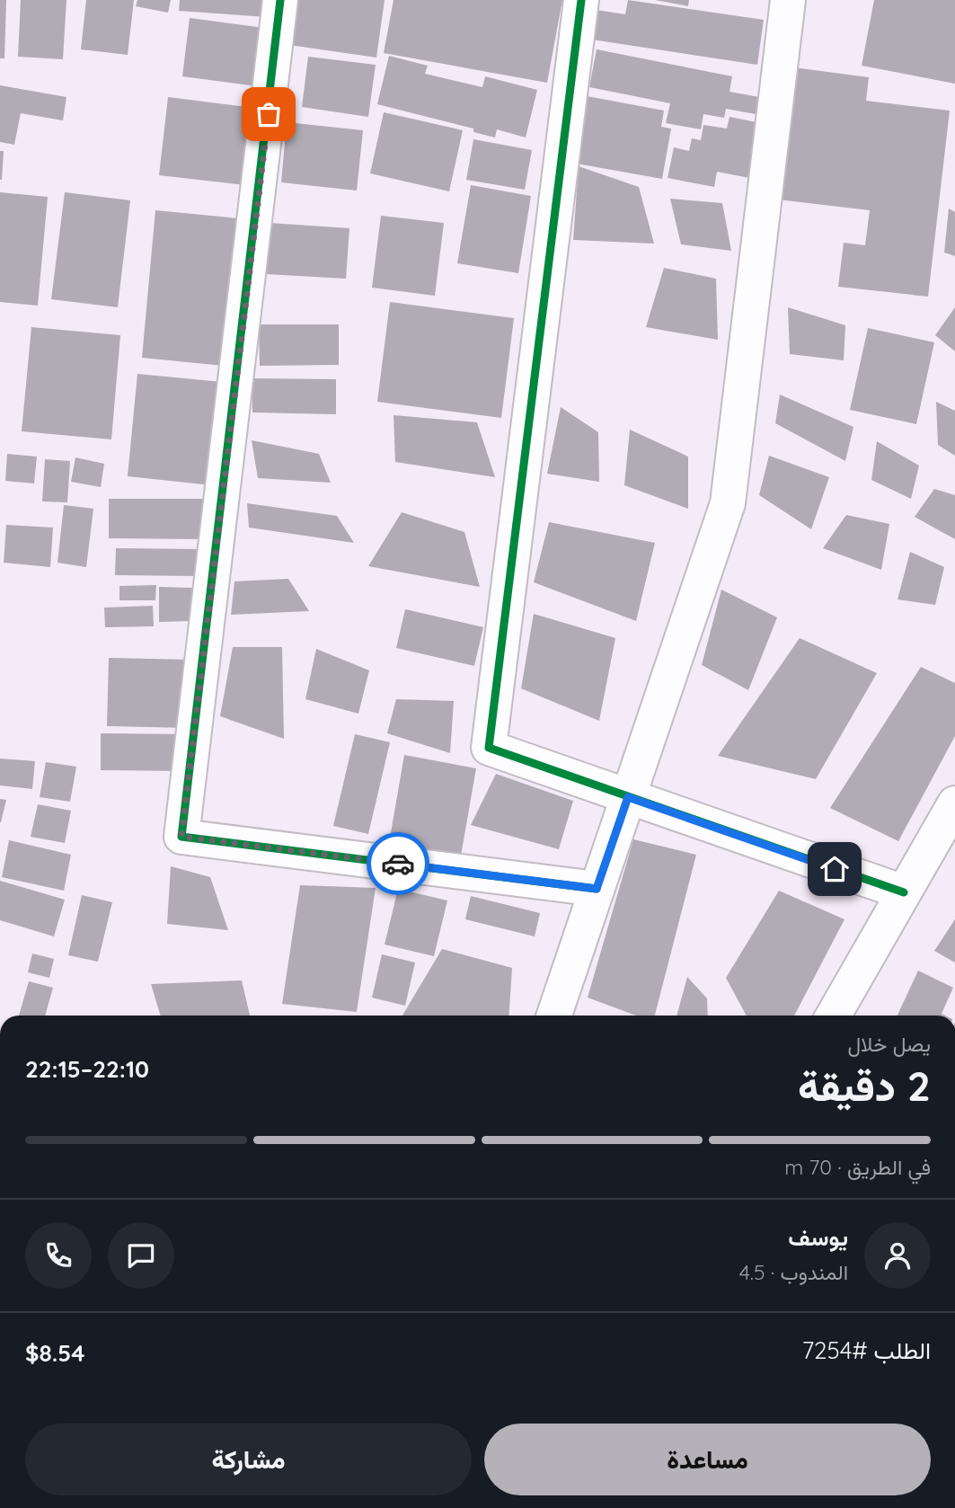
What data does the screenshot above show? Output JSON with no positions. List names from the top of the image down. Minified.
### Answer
{"page":{"heading":["2 دقيقة","يصل خلال","22:10–22:15"],"panel":["يوسف","المندوب · 4.5","الطلب #7254","$8.54"],"bar":"في الطريق · 70 m","buttons":["مساعدة","مشاركة"]}}
